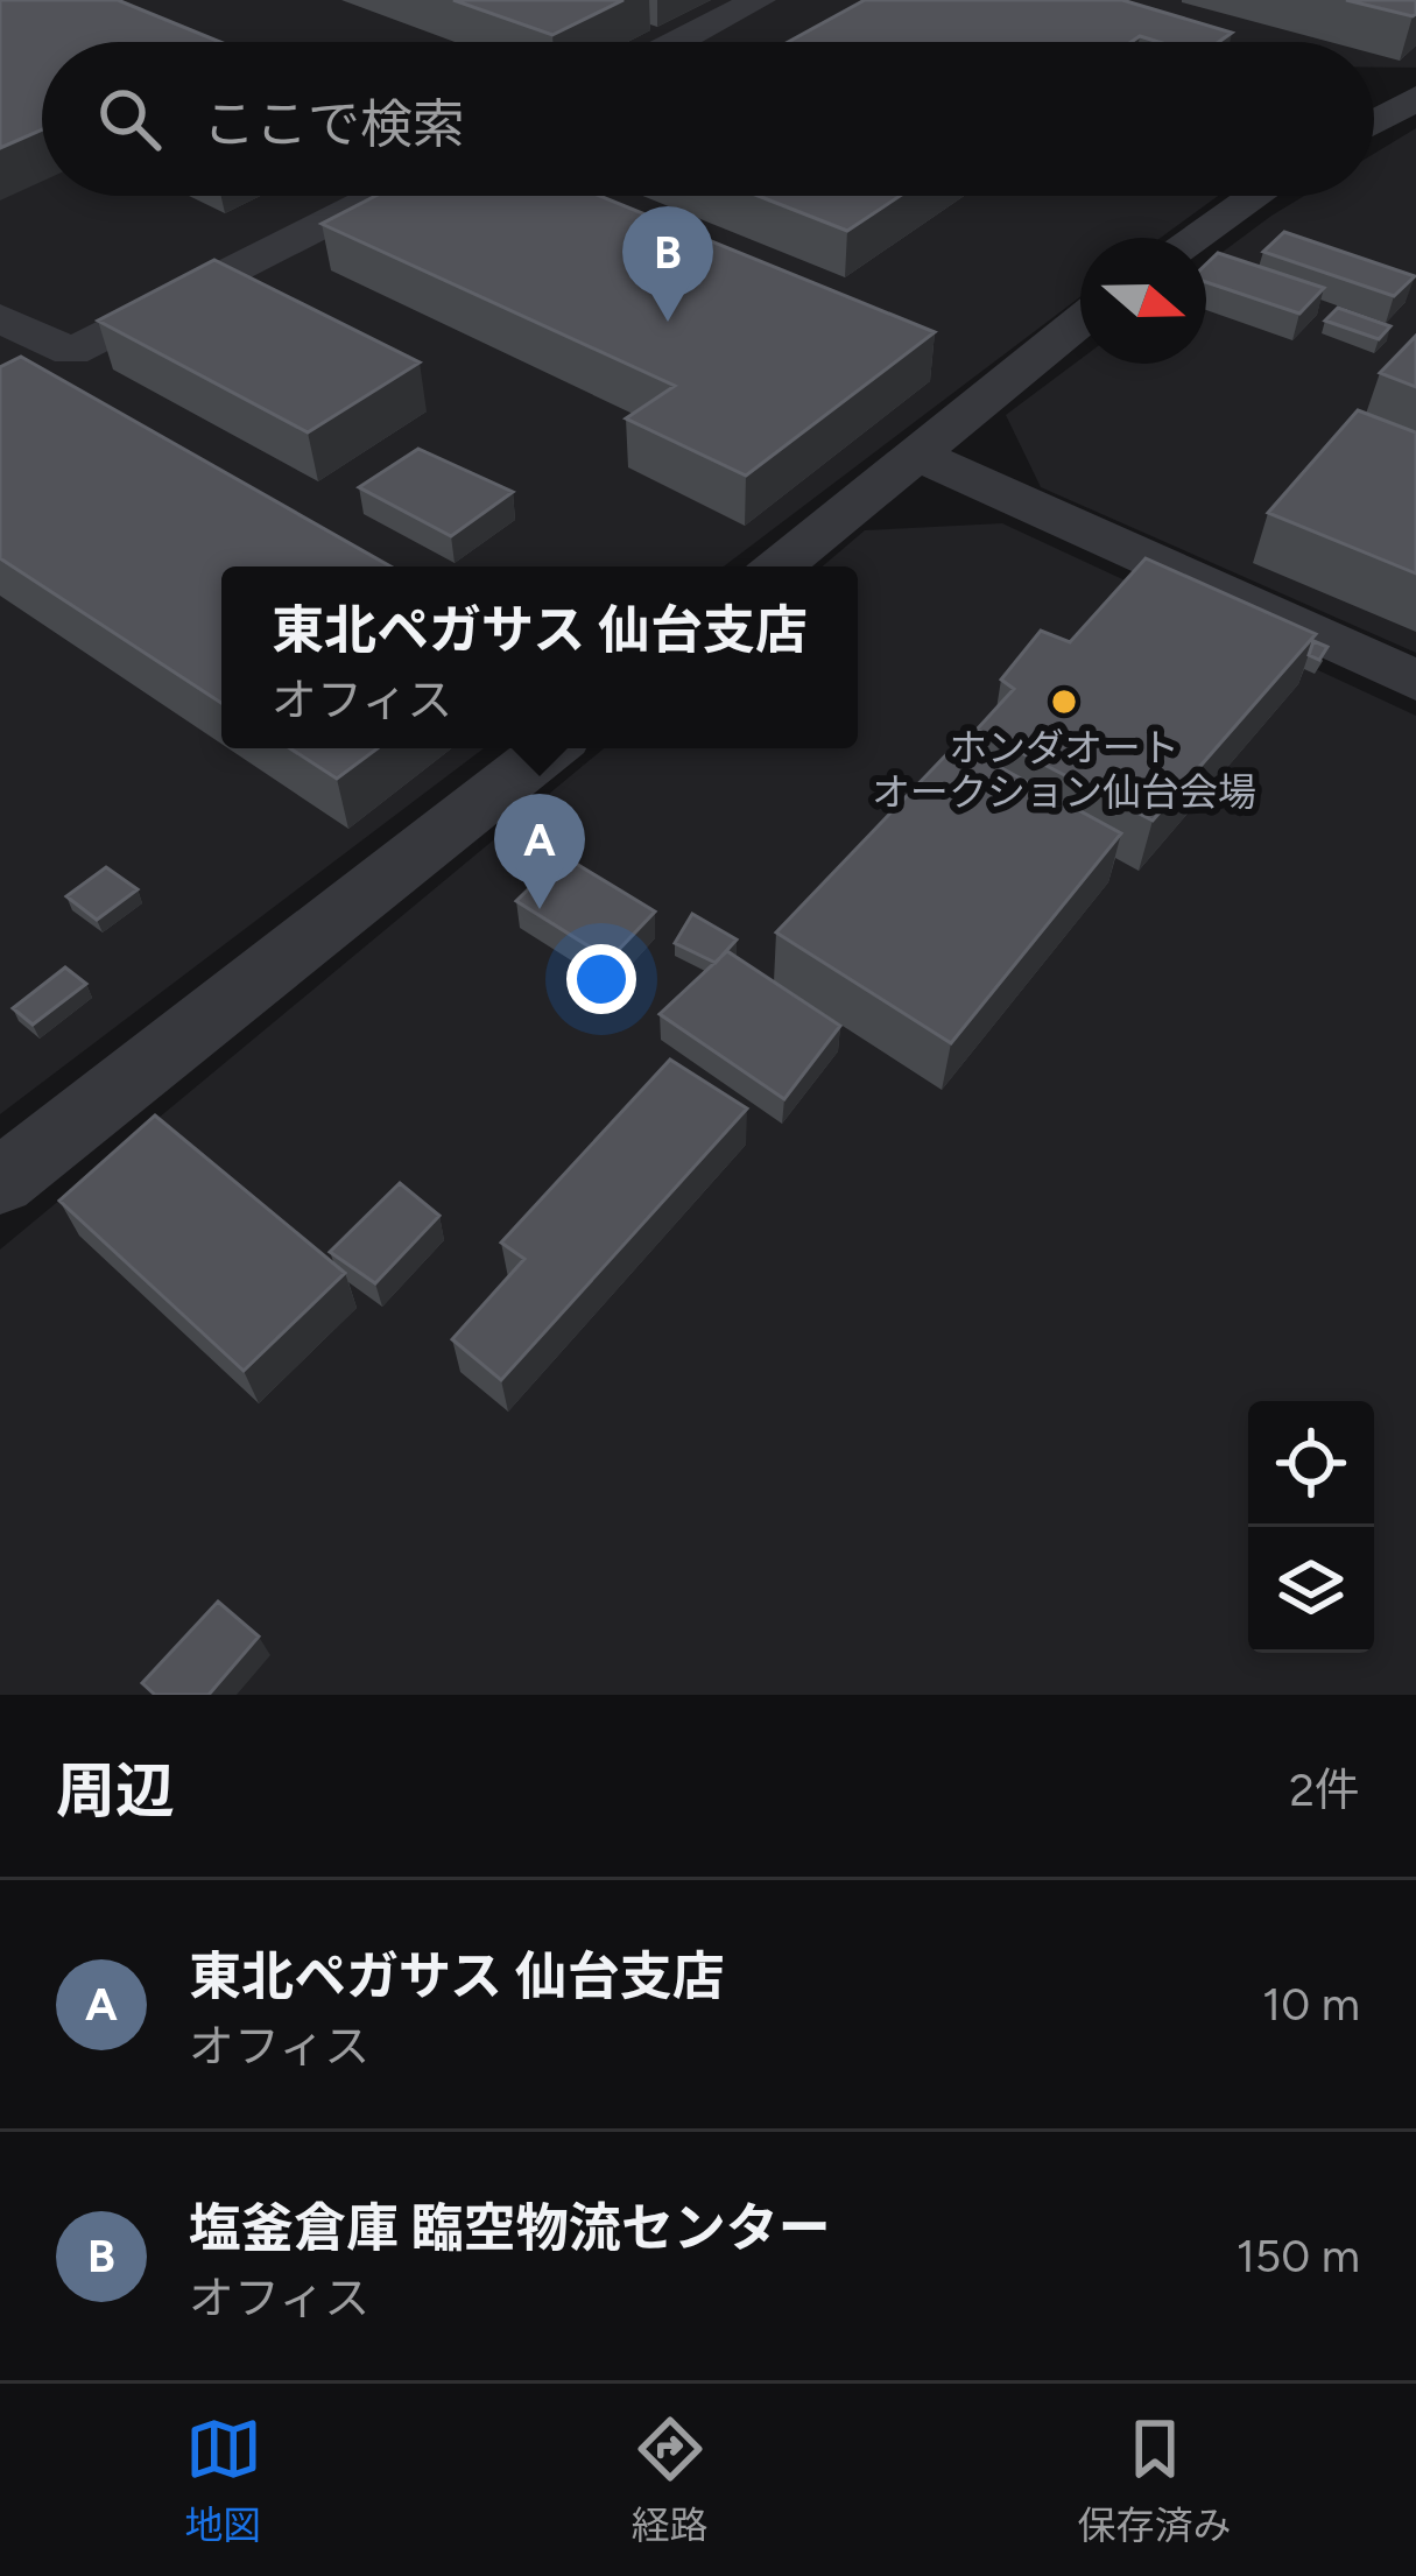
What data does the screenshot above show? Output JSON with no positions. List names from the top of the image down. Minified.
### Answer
{"places":["ホンダオート オークション仙台会場"],"north":"right","page":{"search":"ここで検索","pins":["B","A"],"popup":["東北ペガサス 仙台支店","オフィス"],"heading":["周辺","2件"],"list":[{"mark":"A","name":"東北ペガサス 仙台支店","note":"オフィス","value":"10 m"},{"mark":"B","name":"塩釜倉庫 臨空物流センター","note":"オフィス","value":"150 m"}],"nav":["地図","経路","保存済み"]}}
